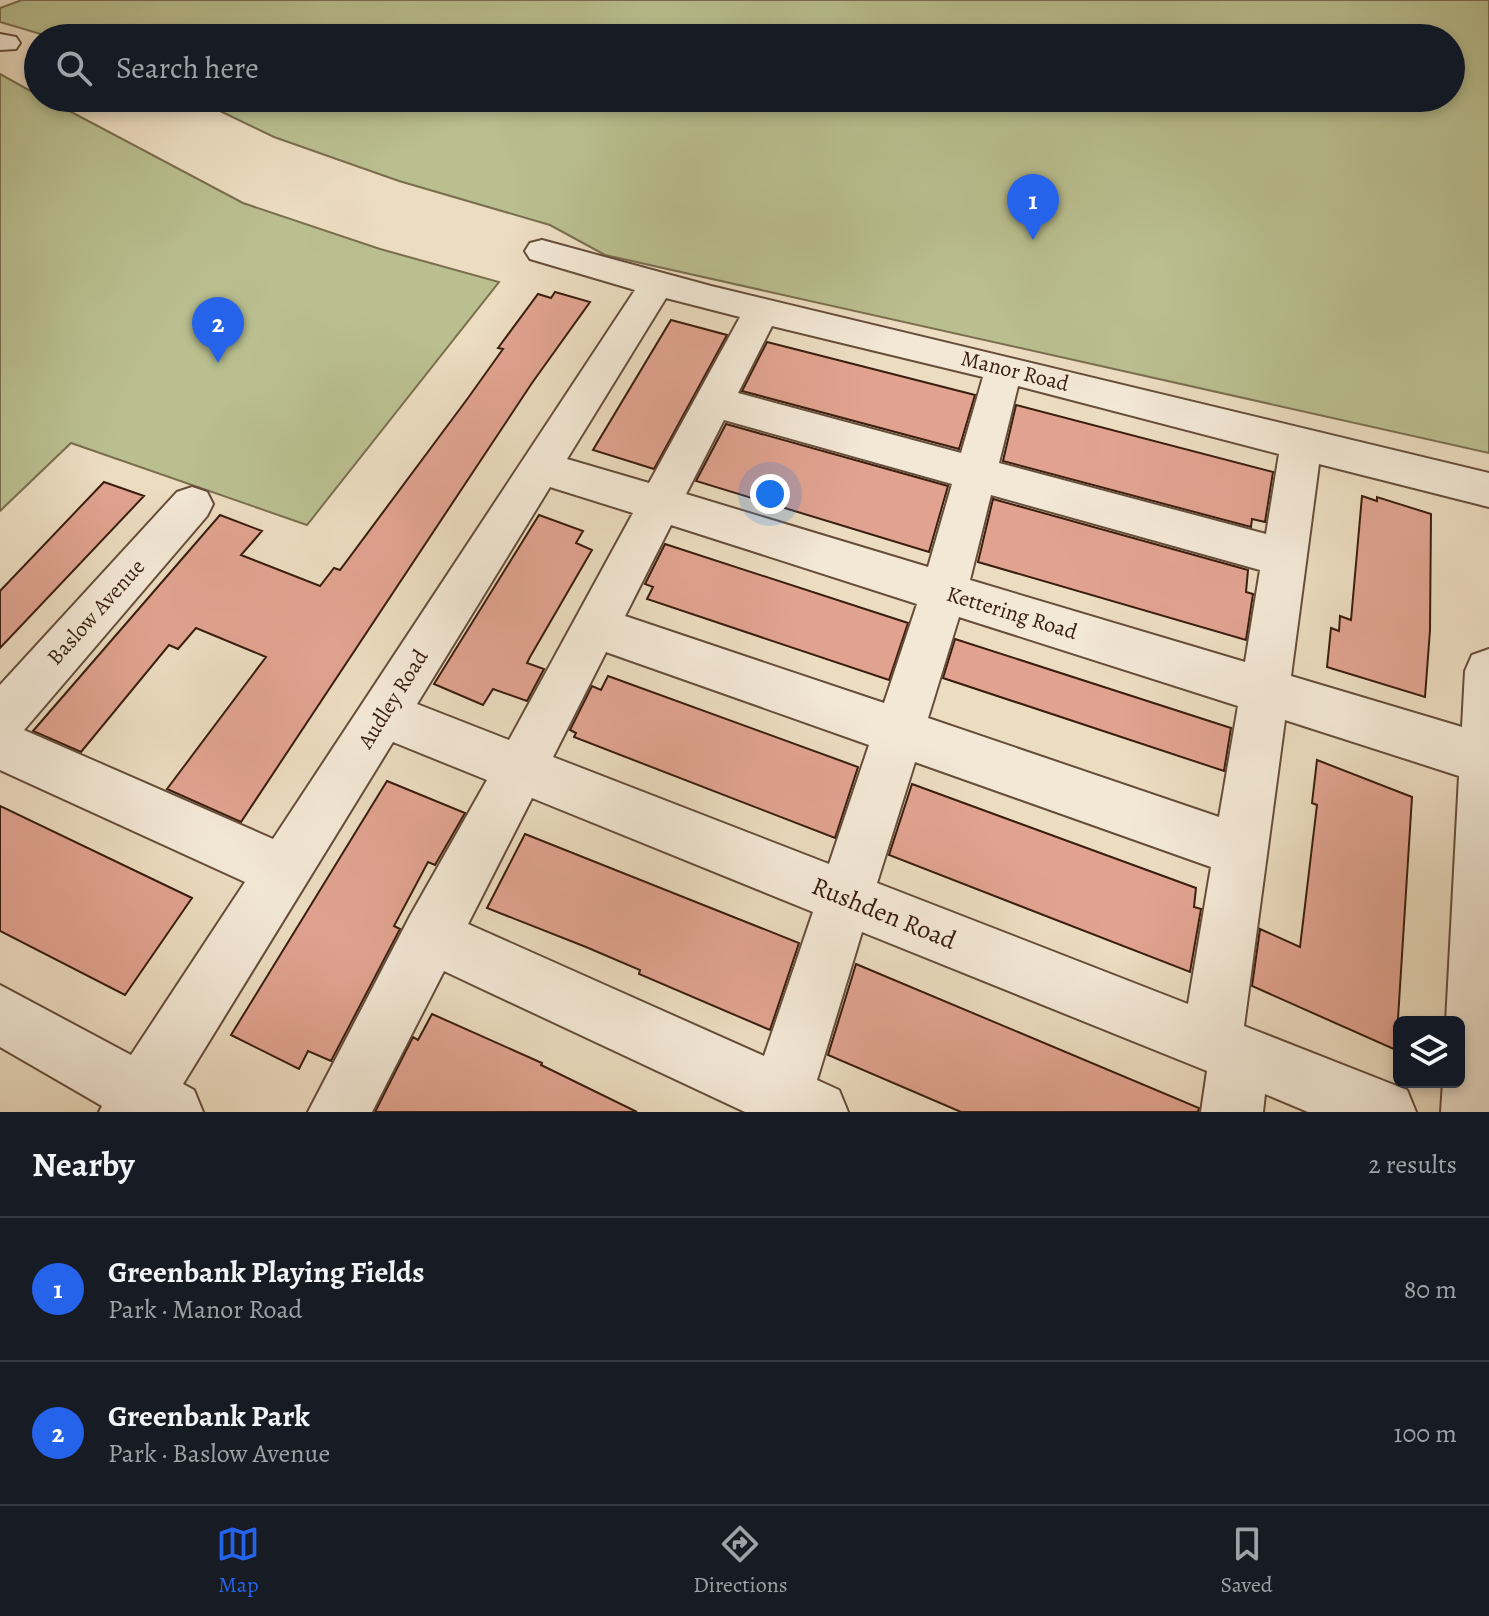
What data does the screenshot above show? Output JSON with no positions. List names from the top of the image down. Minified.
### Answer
{"streets":{"street":["Manor Road","Baslow Avenue","Kettering Road","Audley Road","Rushden Road"]},"crossings":[["Manor Road","Audley Road"],["Kettering Road","Audley Road"],["Audley Road","Rushden Road"]],"page":{"search":"Search here","pins":["1","2"],"heading":["Nearby","2 results"],"list":[{"mark":"1","name":"Greenbank Playing Fields","note":"Park · Manor Road","value":"80 m"},{"mark":"2","name":"Greenbank Park","note":"Park · Baslow Avenue","value":"100 m"}],"nav":["Map","Directions","Saved"]}}
